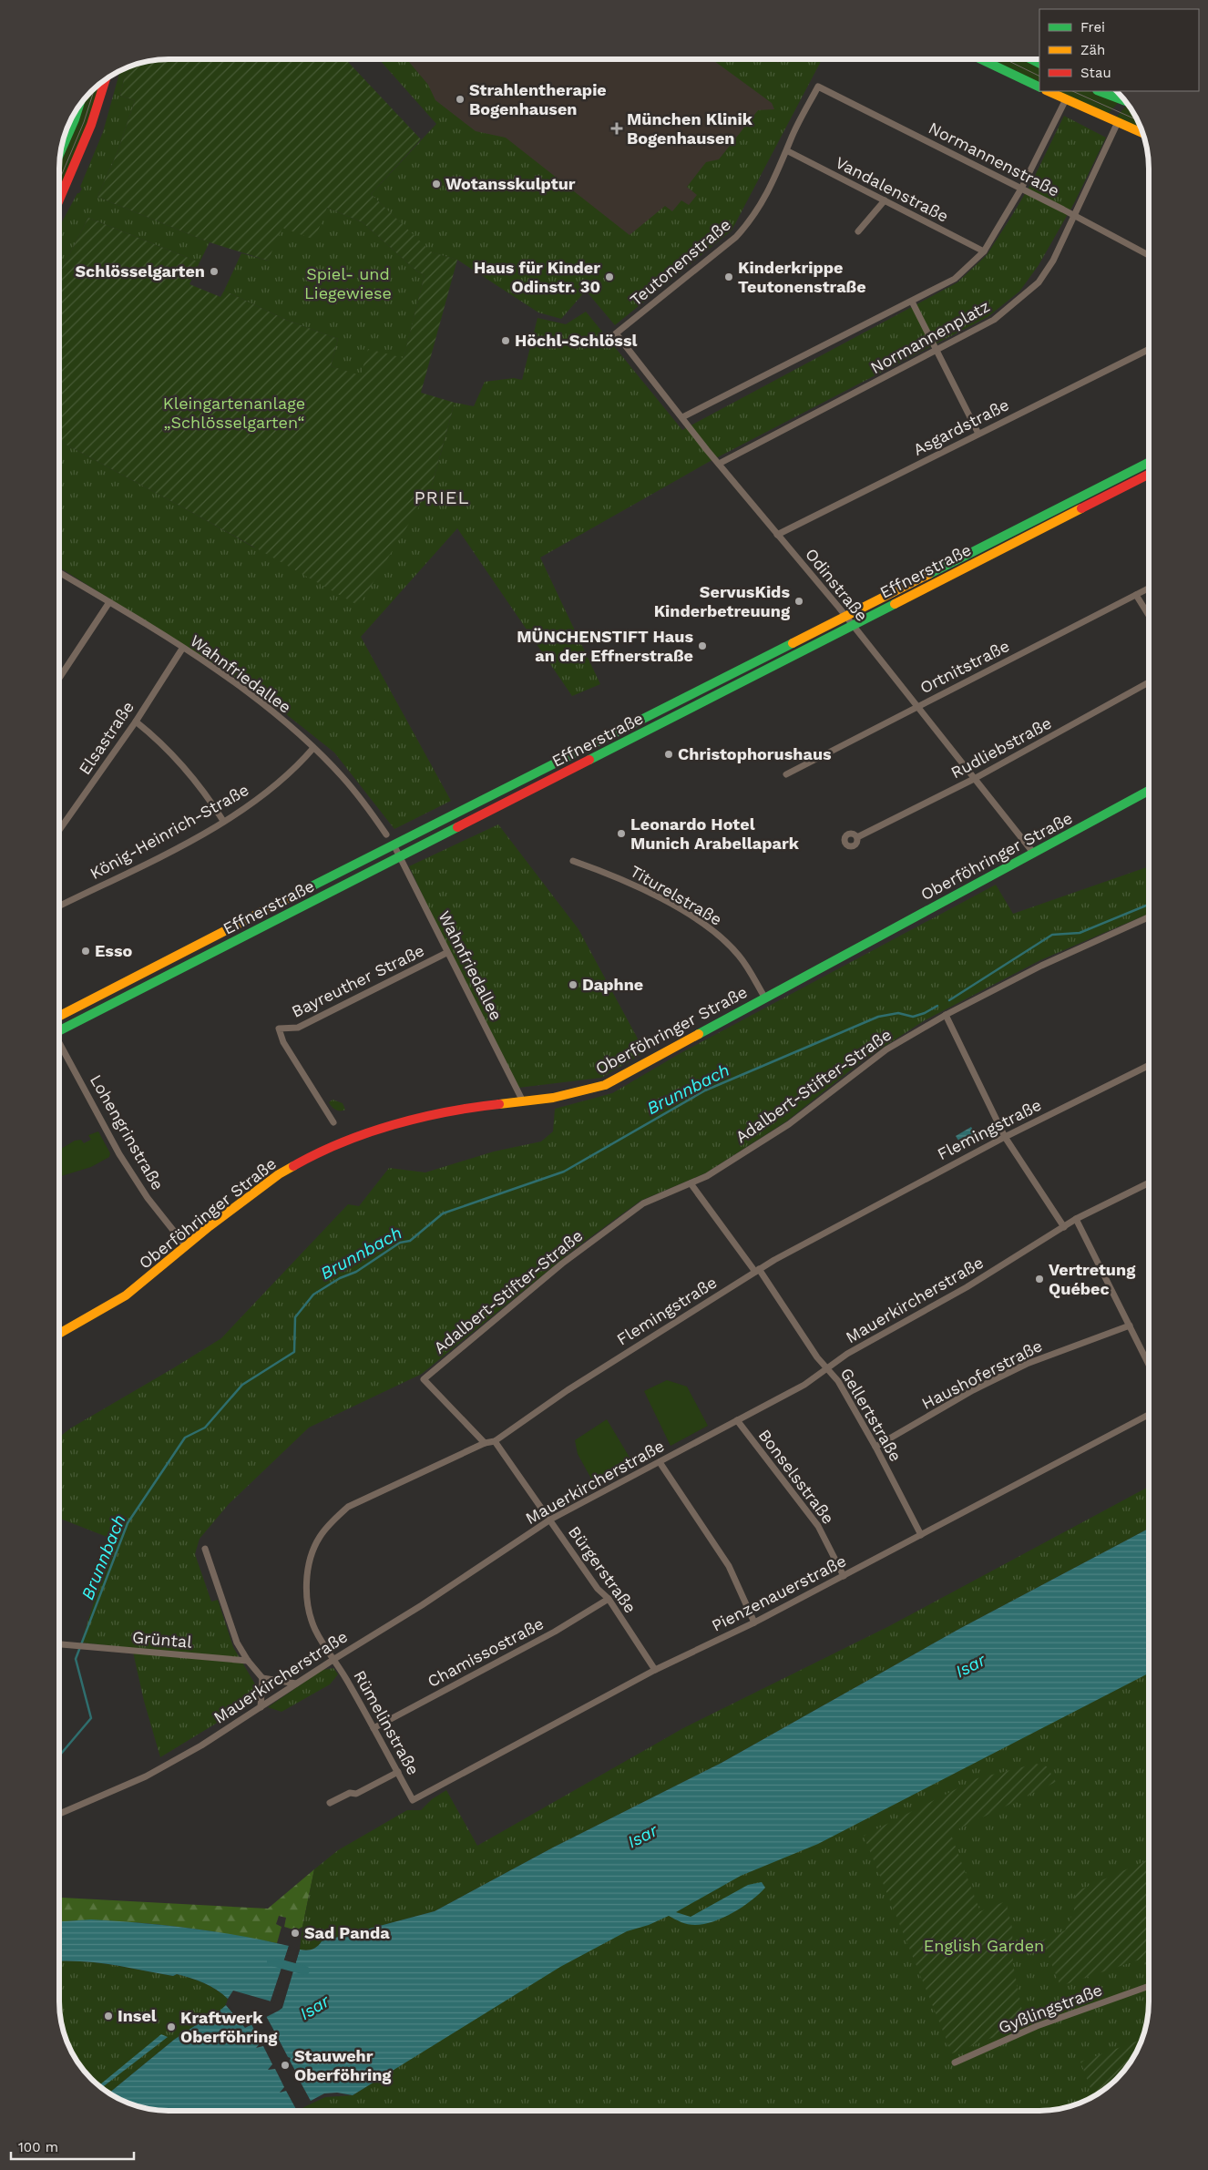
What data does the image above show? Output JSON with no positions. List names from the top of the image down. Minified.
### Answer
{"streets":{"main road":["Effnerstraße","Oberföhringer Straße"],"street":["Normannenstraße","Vandalenstraße","Teutonenstraße","Normannenplatz","Asgardstraße","Odinstraße","Ortnitstraße","Wahnfriedallee","Elsastraße","Rudliebstraße","König-Heinrich-Straße","Titurelstraße","Bayreuther Straße","Adalbert-Stifter-Straße","Flemingstraße","Lohengrinstraße","Mauerkircherstraße","Haushoferstraße","Gellertstraße","Bonselsstraße","Bürgerstraße","Pienzenauerstraße","Grüntal","Chamissostraße","Rümelinstraße","Gyßlingstraße"]},"crossings":[["Normannenstraße","Teutonenstraße"],["Normannenstraße","Normannenplatz"],["Vandalenstraße","Teutonenstraße"],["Teutonenstraße","Odinstraße"],["Normannenplatz","Odinstraße"],["Asgardstraße","Odinstraße"],["Effnerstraße","Odinstraße"],["Effnerstraße","Wahnfriedallee"],["Odinstraße","Ortnitstraße"],["Odinstraße","Rudliebstraße"],["Odinstraße","Oberföhringer Straße"],["Wahnfriedallee","Elsastraße"],["Wahnfriedallee","König-Heinrich-Straße"],["Wahnfriedallee","Oberföhringer Straße"],["Wahnfriedallee","Bayreuther Straße"],["Oberföhringer Straße","Titurelstraße"],["Oberföhringer Straße","Lohengrinstraße"],["Adalbert-Stifter-Straße","Flemingstraße"],["Adalbert-Stifter-Straße","Gellertstraße"],["Flemingstraße","Mauerkircherstraße"],["Flemingstraße","Gellertstraße"],["Flemingstraße","Bürgerstraße"],["Flemingstraße","Rümelinstraße"],["Mauerkircherstraße","Gellertstraße"],["Mauerkircherstraße","Bonselsstraße"],["Mauerkircherstraße","Bürgerstraße"],["Mauerkircherstraße","Rümelinstraße"],["Haushoferstraße","Gellertstraße"],["Gellertstraße","Pienzenauerstraße"],["Bonselsstraße","Pienzenauerstraße"],["Bürgerstraße","Pienzenauerstraße"],["Bürgerstraße","Chamissostraße"],["Pienzenauerstraße","Rümelinstraße"],["Chamissostraße","Rümelinstraße"]],"districts":["PRIEL"],"water":["Brunnbach","Isar"],"parks":["Spiel- und Liegewiese","Kleingartenanlage „Schlösselgarten“","English Garden"],"places":{"other":["Strahlentherapie Bogenhausen","Wotansskulptur","Schlösselgarten","Haus für Kinder Odinstr. 30","Kinderkrippe Teutonenstraße","Höchl-Schlössl","ServusKids Kinderbetreuung","MÜNCHENSTIFT Haus an der Effnerstraße","Christophorushaus","Leonardo Hotel Munich Arabellapark","Esso","Daphne","Vertretung Québec","Sad Panda","Insel","Kraftwerk Oberföhring","Stauwehr Oberföhring"],"health":["München Klinik Bogenhausen"]},"legend":["Frei","Zäh","Stau"],"scale_bar":"100 m"}
